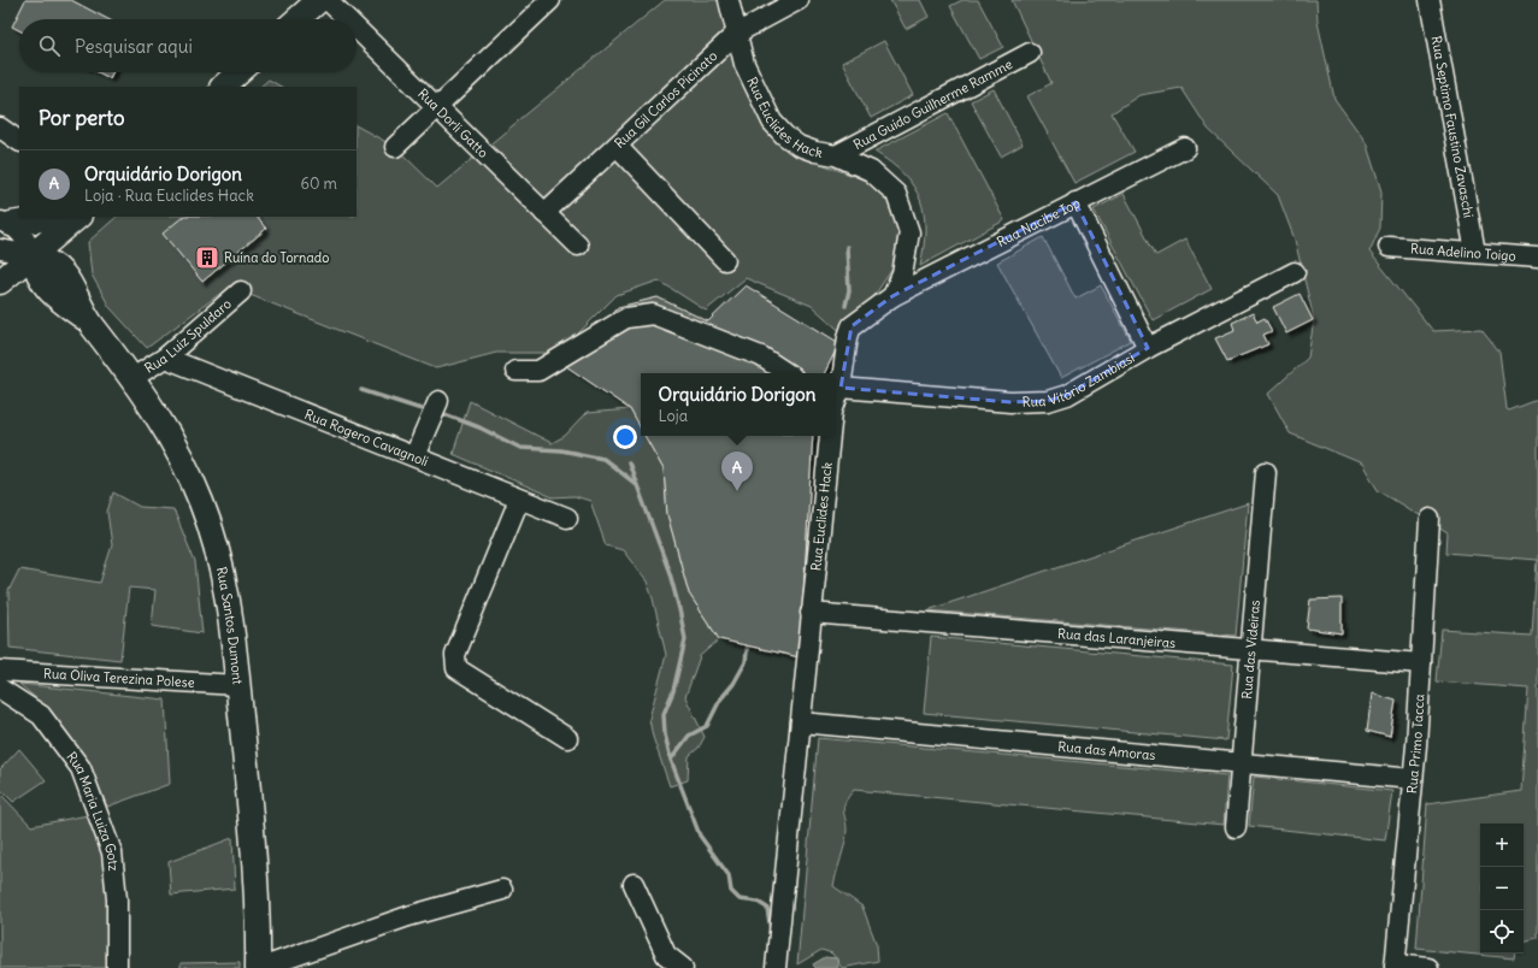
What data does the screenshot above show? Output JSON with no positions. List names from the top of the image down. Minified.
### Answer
{"streets":{"main road":["Rua Santos Dumont"],"street":["Rua Gil Carlos Picinato","Rua Guido Guilherme Ramme","Rua Euclides Hack","Rua Dorli Gatto","Rua Septimo Faustino Zavaschi","Rua Nacibe Iop","Rua Adelino Toigo","Rua Luiz Spuldaro","Rua Vitório Zambiasi","Rua Rogero Cavagnoli","Rua das Laranjeiras","Rua das Videiras","Rua Oliva Terezina Polese","Rua Primo Tacca","Rua das Amoras","Rua Maria Luiza Gotz"]},"crossings":[["Rua Gil Carlos Picinato","Rua Euclides Hack"],["Rua Gil Carlos Picinato","Rua Dorli Gatto"],["Rua Guido Guilherme Ramme","Rua Euclides Hack"],["Rua Euclides Hack","Rua Nacibe Iop"],["Rua Euclides Hack","Rua Vitório Zambiasi"],["Rua Euclides Hack","Rua das Laranjeiras"],["Rua Euclides Hack","Rua das Amoras"],["Rua Septimo Faustino Zavaschi","Rua Adelino Toigo"],["Rua Luiz Spuldaro","Rua Rogero Cavagnoli"],["Rua Luiz Spuldaro","Rua Santos Dumont"],["Rua Santos Dumont","Rua Oliva Terezina Polese"],["Rua das Laranjeiras","Rua das Videiras"],["Rua das Laranjeiras","Rua Primo Tacca"],["Rua das Videiras","Rua das Amoras"],["Rua Primo Tacca","Rua das Amoras"]],"places":{"building":["Ruína do Tornado"]},"page":{"search":"Pesquisar aqui","heading":"Por perto","list":[{"mark":"A","name":"Orquidário Dorigon","note":"Loja · Rua Euclides Hack","value":"60 m"}],"popup":["Orquidário Dorigon","Loja"],"pins":"A","map_buttons":["+","−"]}}
